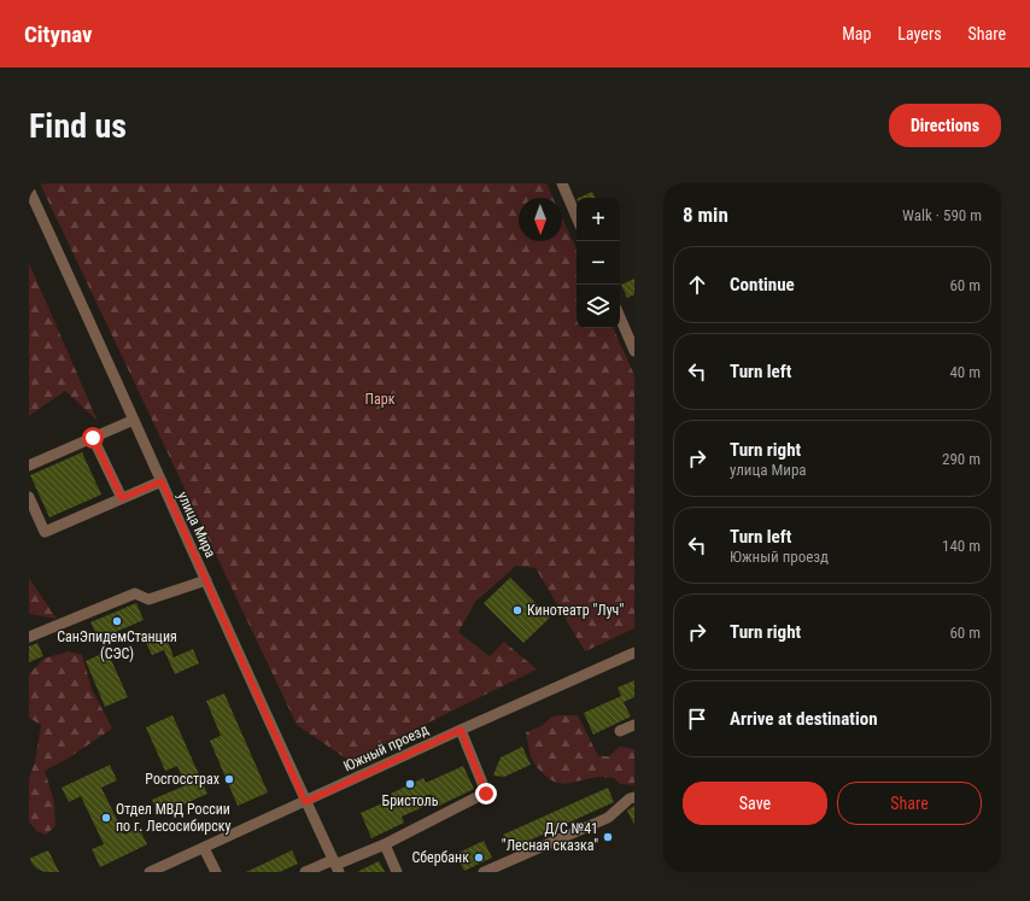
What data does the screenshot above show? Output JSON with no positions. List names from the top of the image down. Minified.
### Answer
{"streets":{"street":["улица Мира","Южный проезд"]},"crossings":[["улица Мира","Южный проезд"]],"parks":["Парк"],"places":["Кинотеатр \"Луч\"","СанЭпидемСтанция (СЭС)","Росгосстрах","Бристоль","Отдел МВД России по г. Лесосибирску","Д/С №41 \"Лесная сказка\"","Сбербанк"],"north":"bottom","page":{"header":"Citynav","nav":["Map","Layers","Share"],"buttons":["Directions",["Save","Share"]],"title":"Find us","heading":["8 min","Walk · 590 m"],"map_buttons":["+","−"],"list":[["Continue","60 m"],["Turn left","40 m"],["Turn right","улица Мира","290 m"],["Turn left","Южный проезд","140 m"],["Turn right","60 m"],"Arrive at destination"]}}
